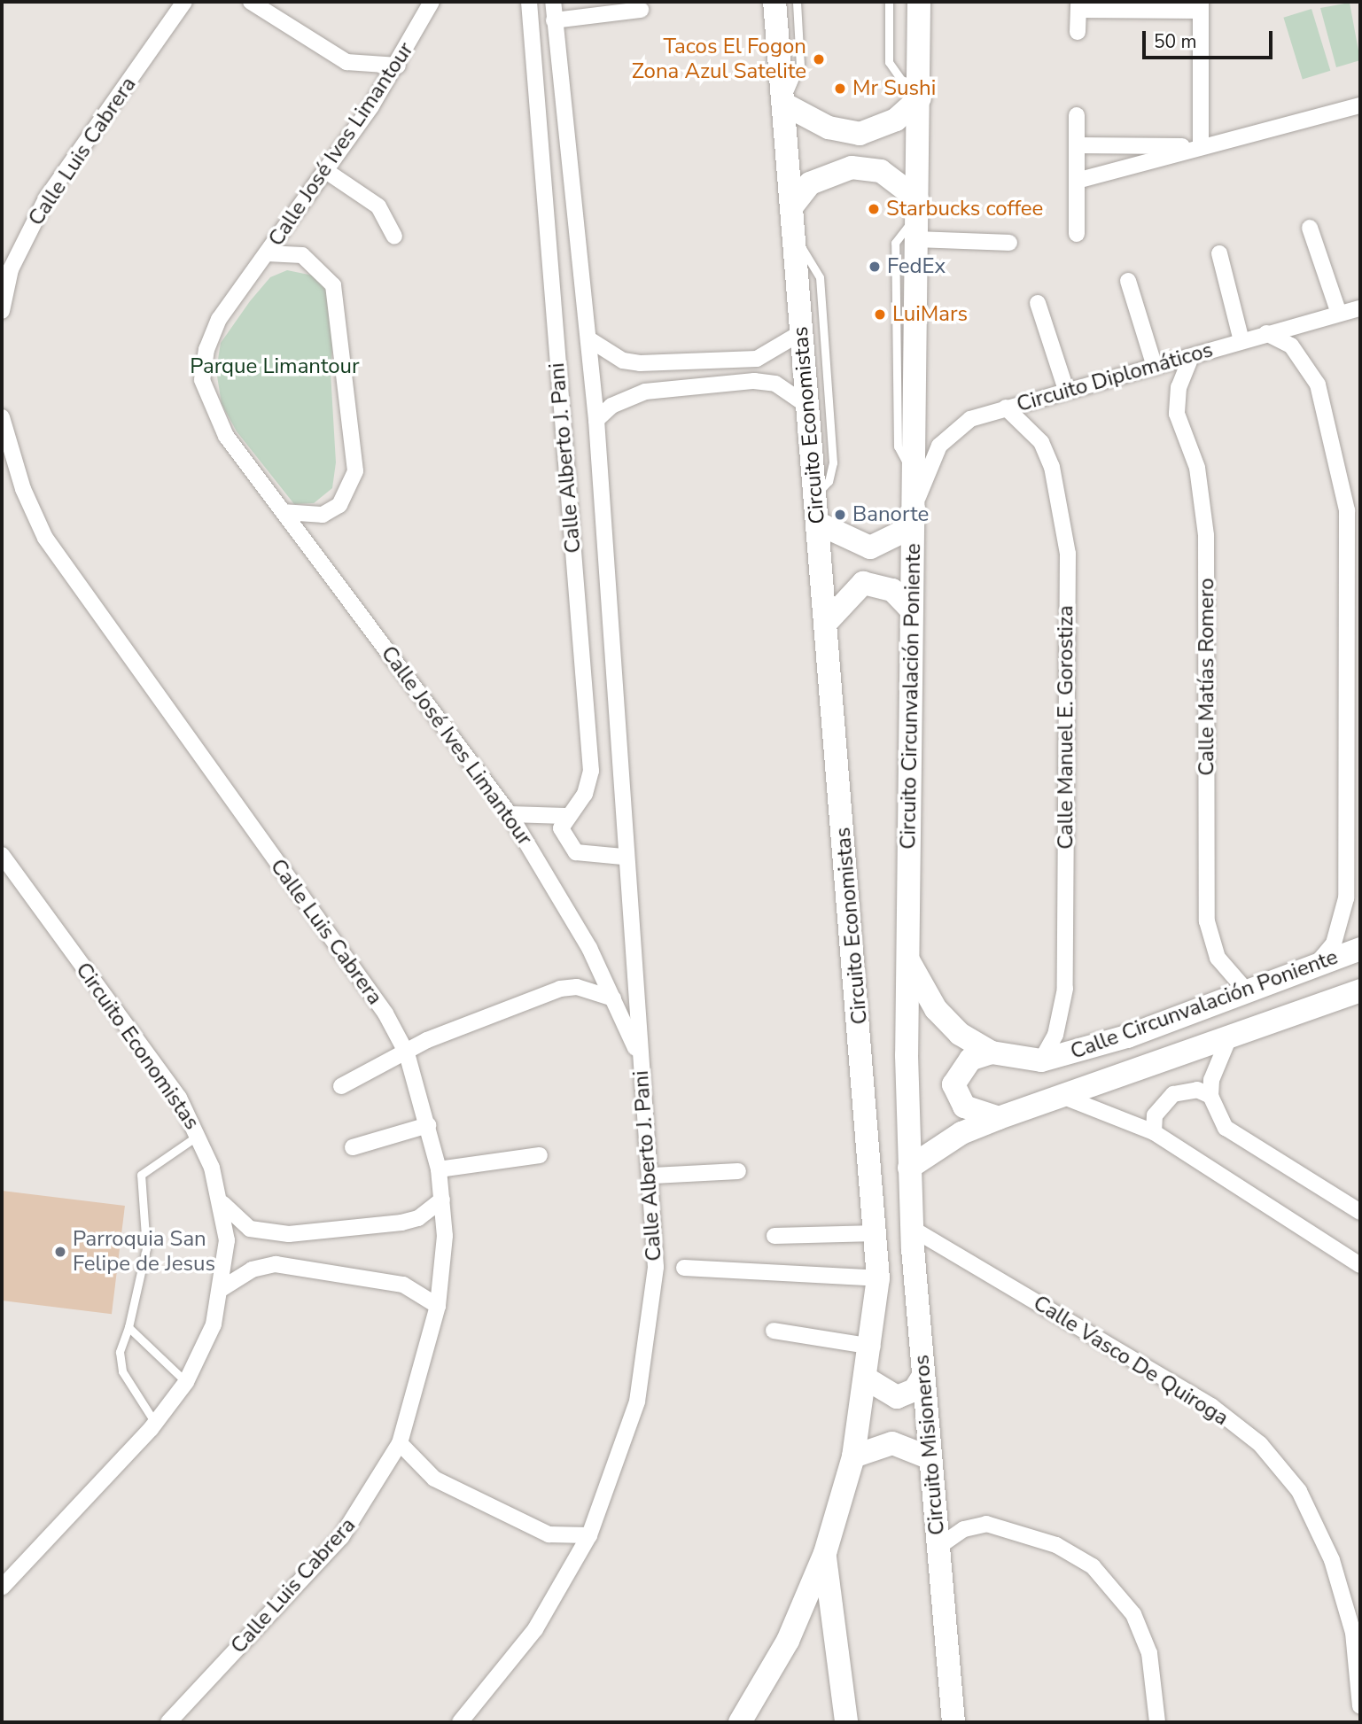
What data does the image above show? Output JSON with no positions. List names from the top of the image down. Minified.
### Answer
{"streets":{"main road":["Circuito Economistas","Circuito Circunvalación Poniente","Calle Circunvalación Poniente","Circuito Misioneros"],"street":["Calle José Ives Limantour","Calle Luis Cabrera","Circuito Diplomáticos","Calle Alberto J. Pani","Calle Matías Romero","Calle Manuel E. Gorostiza","Calle Vasco De Quiroga"]},"crossings":[["Calle José Ives Limantour","Calle Alberto J. Pani"],["Circuito Diplomáticos","Calle Matías Romero"],["Circuito Diplomáticos","Circuito Circunvalación Poniente"],["Circuito Diplomáticos","Calle Manuel E. Gorostiza"],["Calle Matías Romero","Calle Circunvalación Poniente"],["Circuito Circunvalación Poniente","Calle Circunvalación Poniente"],["Circuito Circunvalación Poniente","Circuito Misioneros"],["Calle Manuel E. Gorostiza","Calle Circunvalación Poniente"],["Calle Circunvalación Poniente","Circuito Misioneros"],["Calle Vasco De Quiroga","Circuito Misioneros"]],"parks":["Parque Limantour"],"places":["Tacos El Fogon Zona Azul Satelite","Mr Sushi","Starbucks coffee","FedEx","LuiMars","Banorte","Parroquia San Felipe de Jesus"],"scale_bar":"50 m"}
